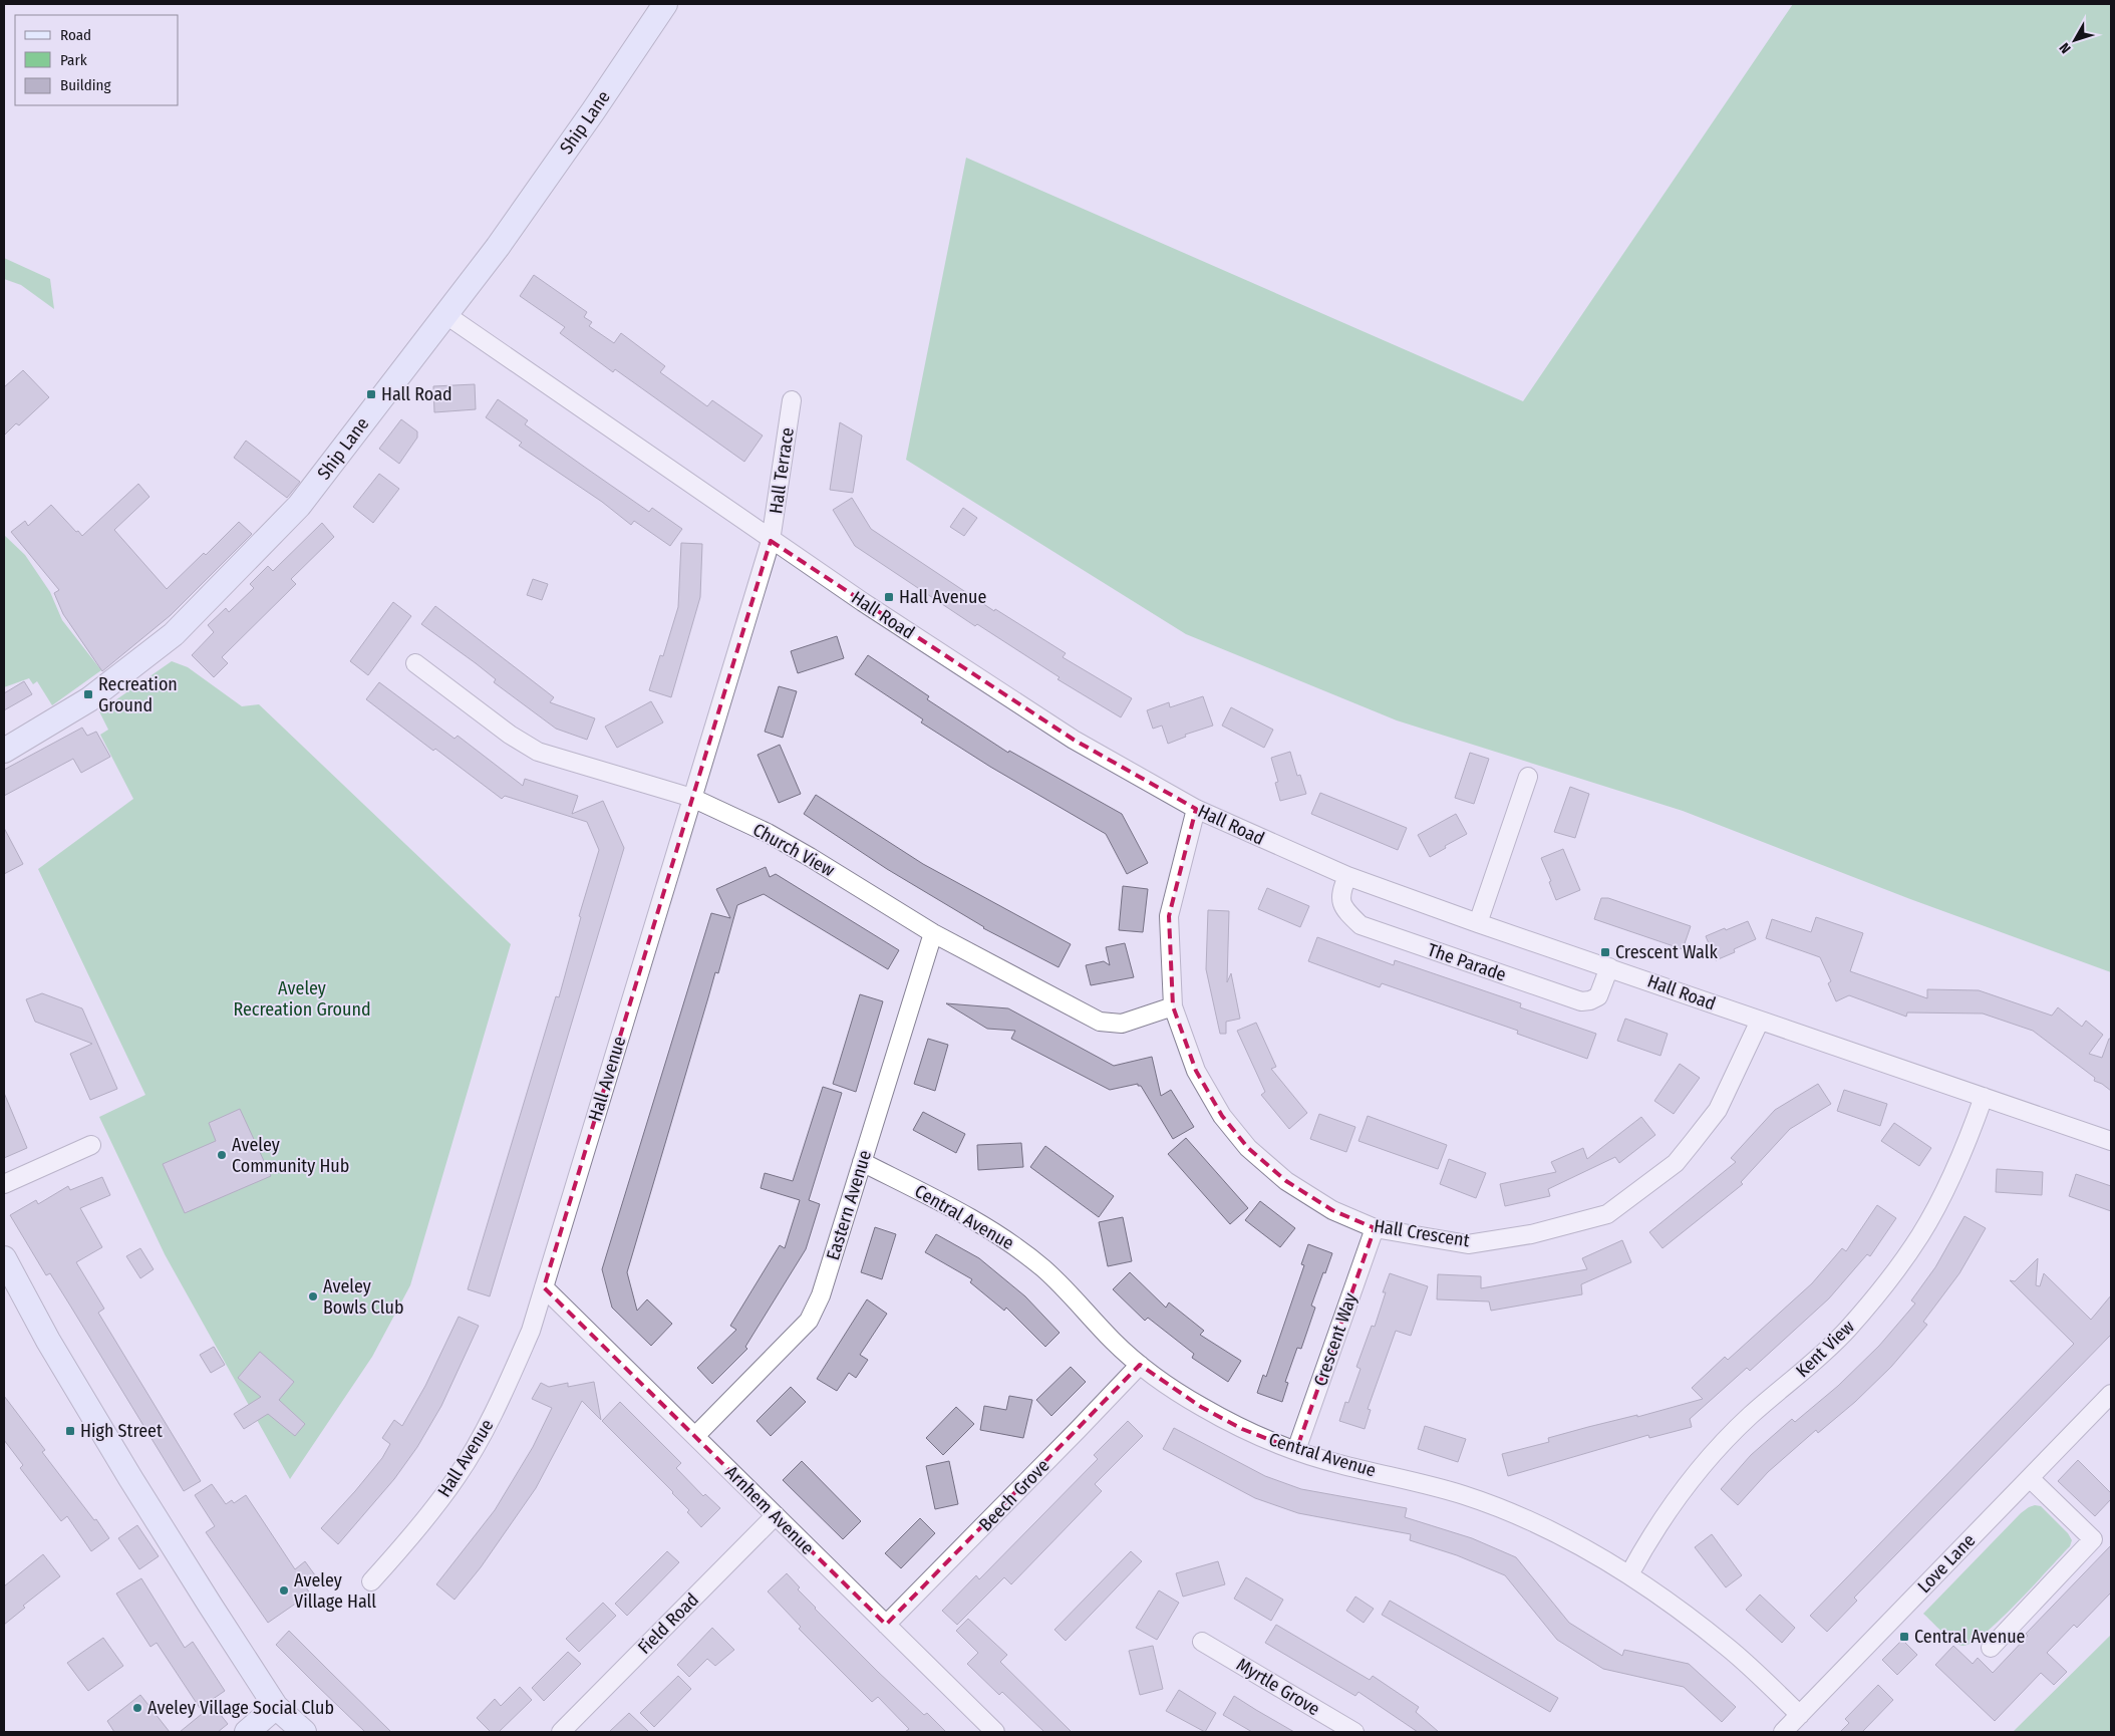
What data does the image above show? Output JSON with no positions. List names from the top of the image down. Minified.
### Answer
{"streets":{"street":["Ship Lane","Hall Terrace","Hall Road","Church View","The Parade","Hall Avenue","Eastern Avenue","Central Avenue","Hall Crescent","Crescent Way","Kent View","Beech Grove","Arnhem Avenue","Love Lane","Field Road","Myrtle Grove"]},"crossings":[["Ship Lane","Hall Road"],["Hall Terrace","Hall Road"],["Hall Terrace","Hall Avenue"],["Hall Road","The Parade"],["Hall Road","Hall Avenue"],["Hall Road","Hall Crescent"],["Hall Road","Kent View"],["Church View","Hall Avenue"],["Church View","Eastern Avenue"],["Church View","Hall Crescent"],["Hall Avenue","Arnhem Avenue"],["Eastern Avenue","Central Avenue"],["Eastern Avenue","Arnhem Avenue"],["Central Avenue","Crescent Way"],["Central Avenue","Kent View"],["Central Avenue","Beech Grove"],["Central Avenue","Love Lane"],["Hall Crescent","Crescent Way"],["Beech Grove","Arnhem Avenue"],["Arnhem Avenue","Field Road"]],"parks":["Aveley Recreation Ground"],"places":{"transit":["Hall Road","Hall Avenue","Recreation Ground","Crescent Walk","High Street","Central Avenue"],"other":["Aveley Community Hub","Aveley Bowls Club","Aveley Village Hall","Aveley Village Social Club"]},"legend":["Road","Park","Building"],"north":"bottom left"}
